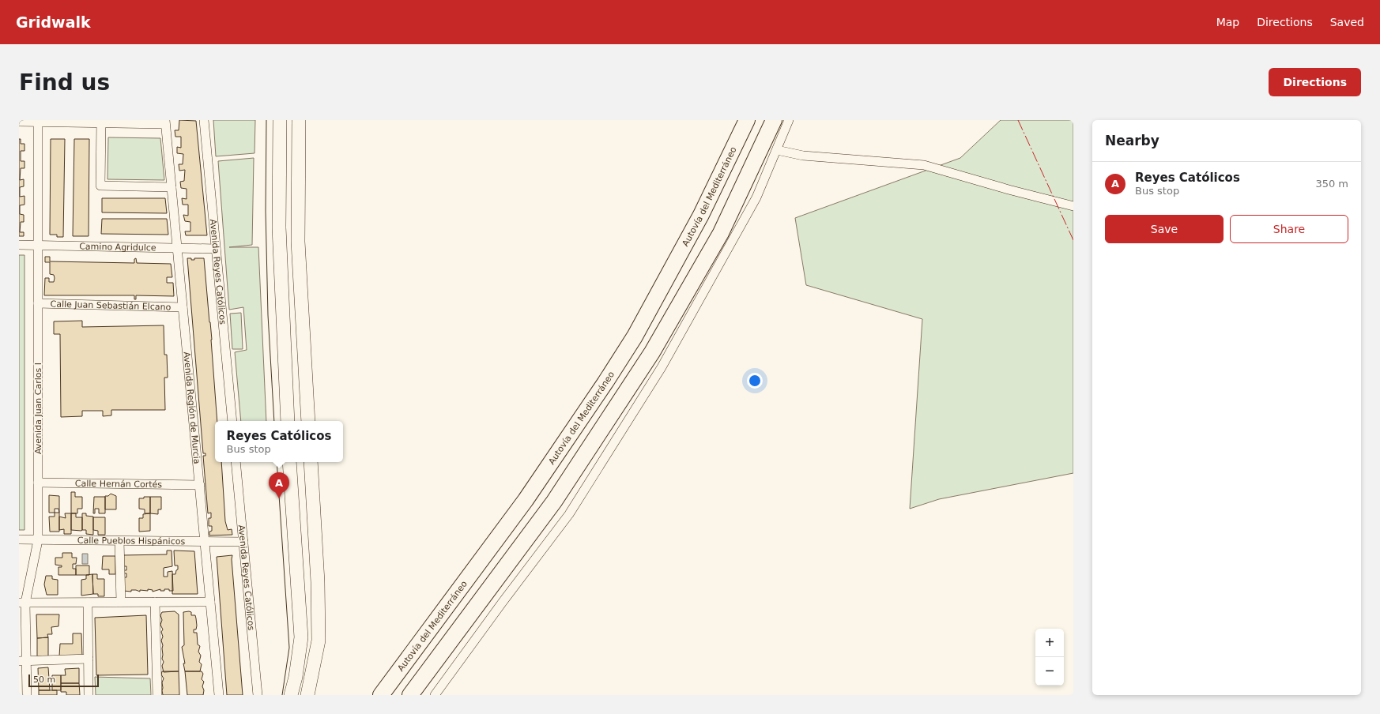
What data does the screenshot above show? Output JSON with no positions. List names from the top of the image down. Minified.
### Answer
{"streets":{"highway":["Autovía del Mediterráneo"],"street":["Camino Agridulce","Avenida Reyes Católicos","Calle Juan Sebastián Elcano","Avenida Región de Murcia","Avenida Juan Carlos I","Calle Hernán Cortés","Calle Pueblos Hispánicos"]},"crossings":[["Camino Agridulce","Avenida Reyes Católicos"],["Camino Agridulce","Avenida Región de Murcia"],["Camino Agridulce","Avenida Juan Carlos I"],["Avenida Reyes Católicos","Calle Pueblos Hispánicos"],["Calle Juan Sebastián Elcano","Avenida Región de Murcia"],["Calle Juan Sebastián Elcano","Avenida Juan Carlos I"],["Avenida Región de Murcia","Calle Hernán Cortés"],["Avenida Región de Murcia","Calle Pueblos Hispánicos"],["Avenida Juan Carlos I","Calle Hernán Cortés"],["Avenida Juan Carlos I","Calle Pueblos Hispánicos"]],"scale_bar":"50 m","page":{"header":"Gridwalk","nav":["Map","Directions","Saved"],"buttons":["Directions",["Save","Share"]],"title":"Find us","heading":"Nearby","list":[{"mark":"A","name":"Reyes Católicos","note":"Bus stop","value":"350 m"}],"popup":["Reyes Católicos","Bus stop"],"pins":"A","map_buttons":["+","−"],"scale":"50 m"}}
